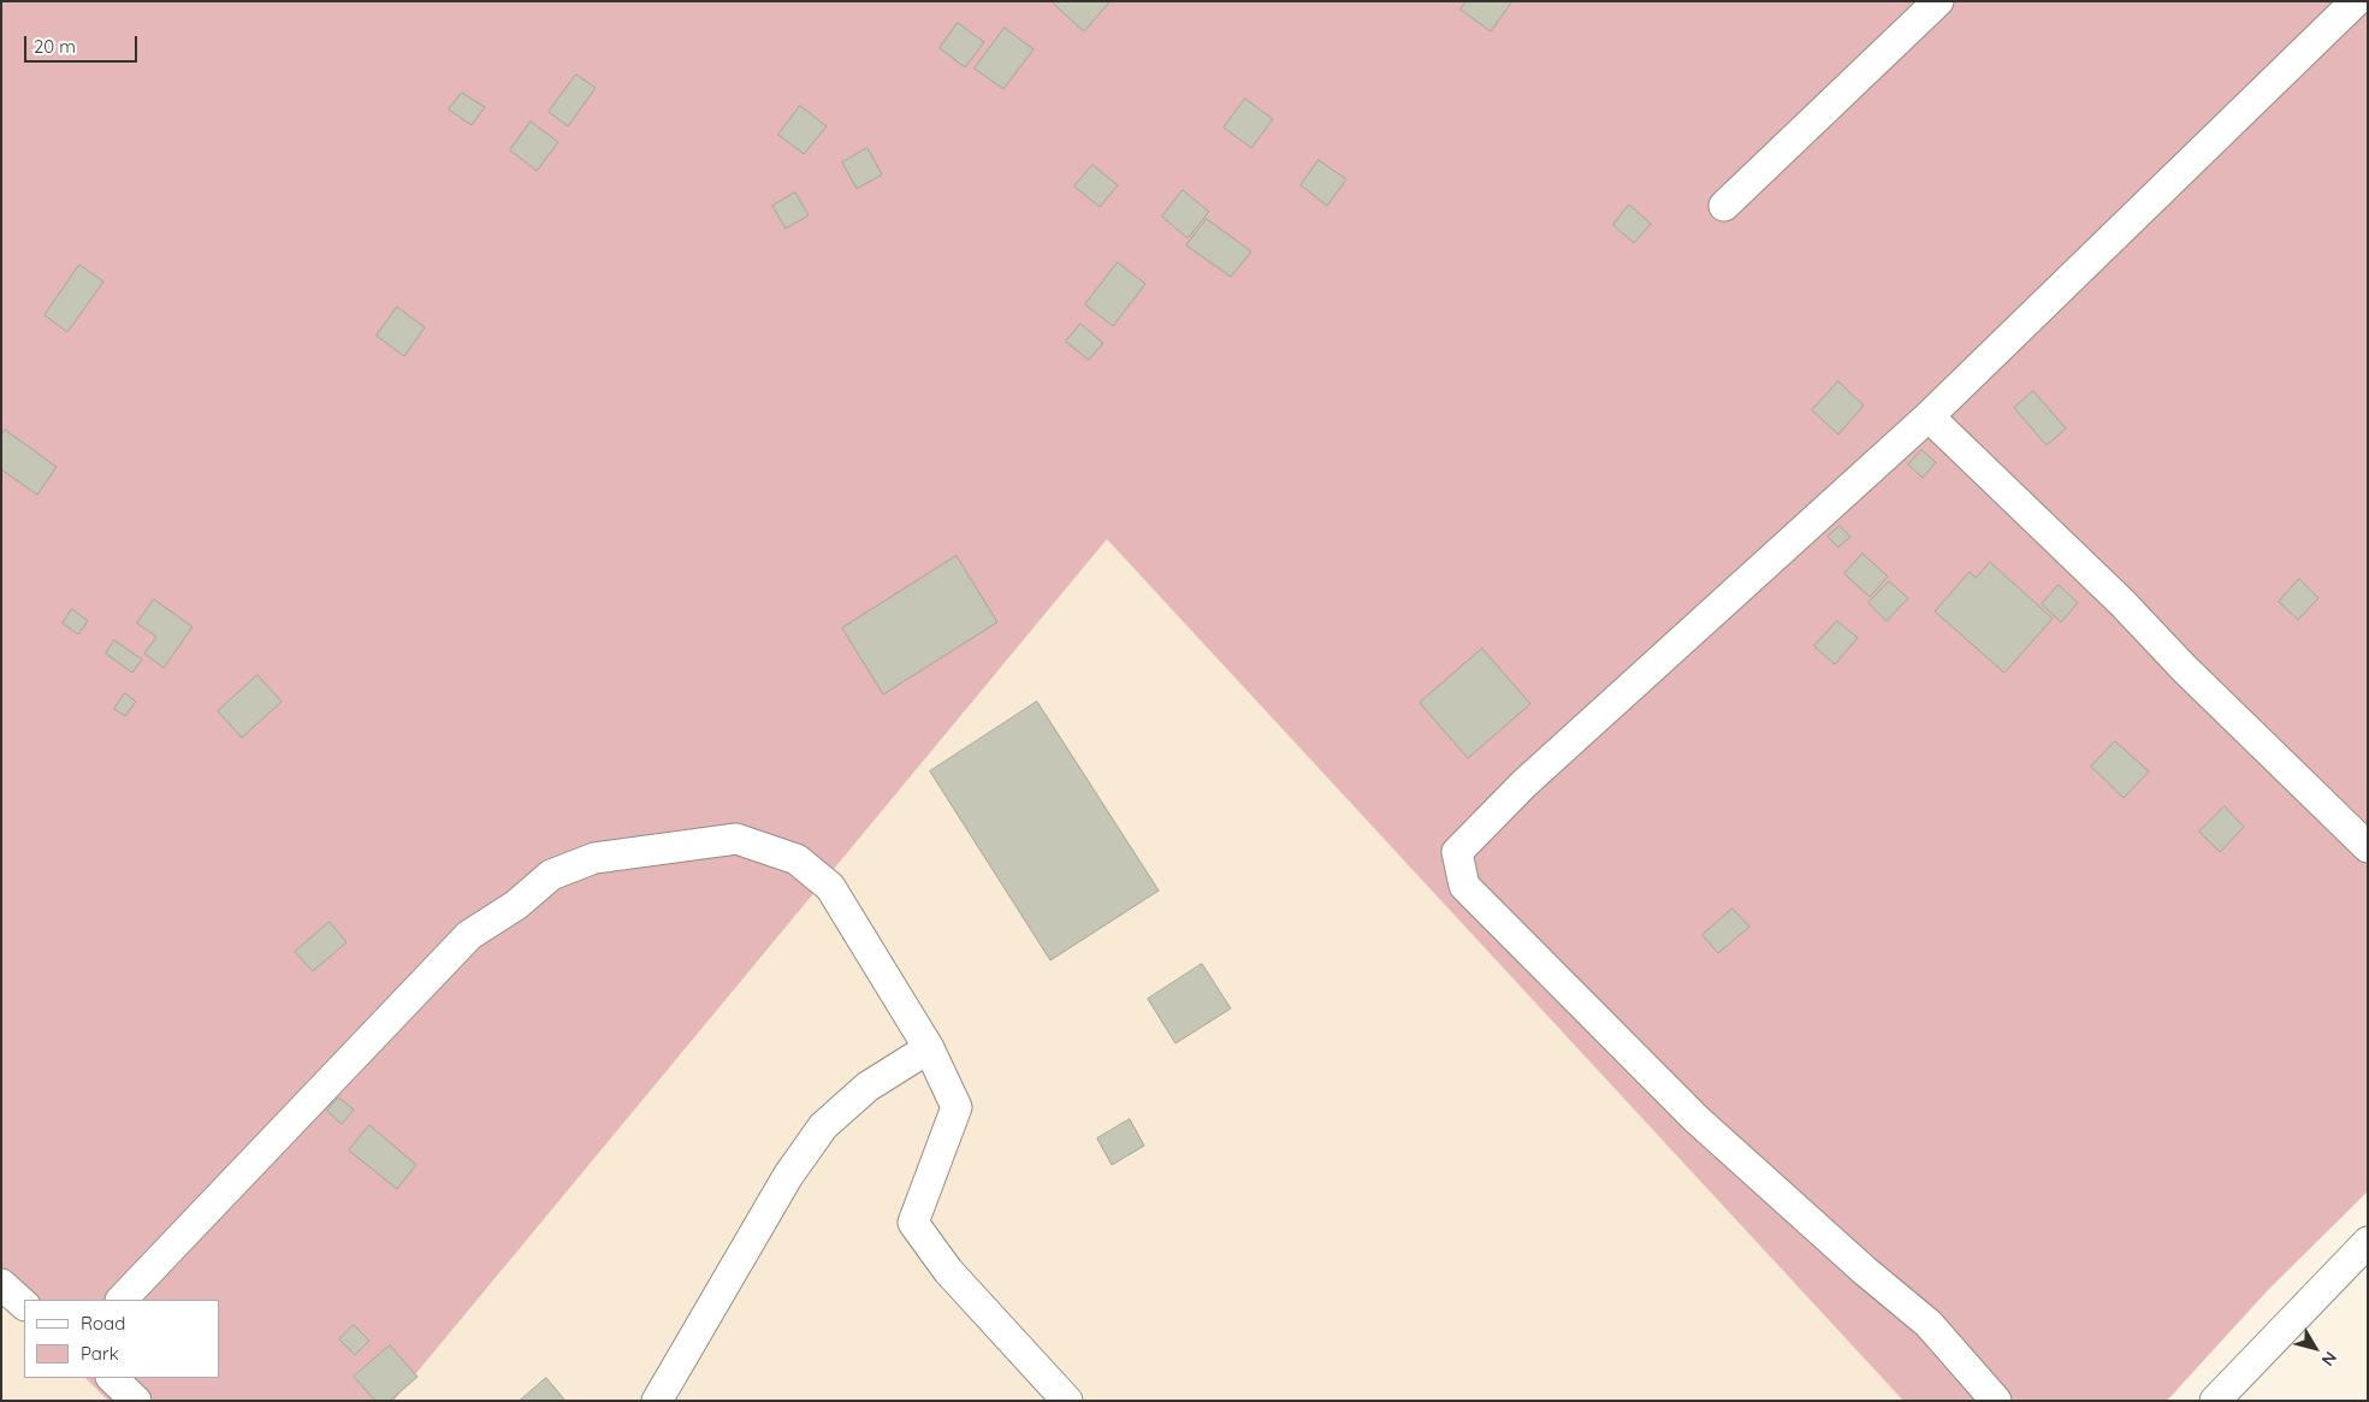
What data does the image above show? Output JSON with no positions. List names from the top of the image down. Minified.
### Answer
{"legend":["Road","Park"],"scale_bar":"20 m","north":"bottom right"}
